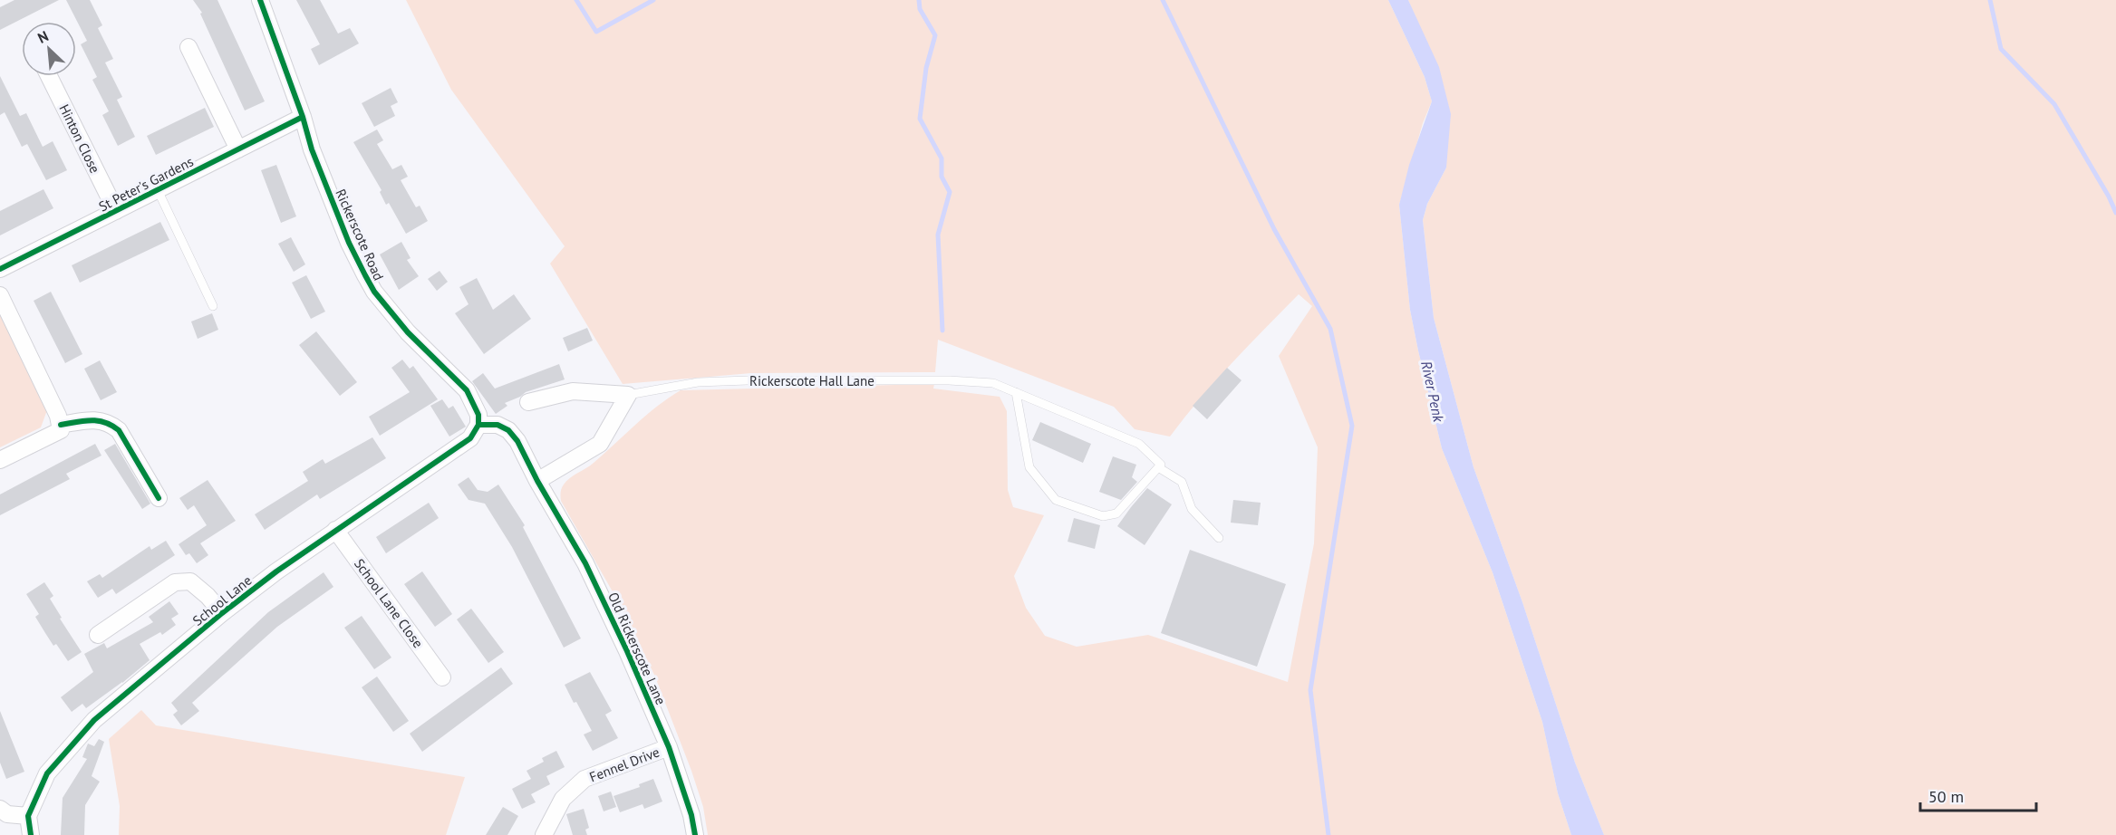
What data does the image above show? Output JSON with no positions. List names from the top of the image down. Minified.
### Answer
{"streets":{"street":["Hinton Close","St Peter's Gardens","Rickerscote Road","School Lane","School Lane Close","Old Rickerscote Lane","Fennel Drive"],"lane":["Rickerscote Hall Lane"]},"crossings":[["Hinton Close","St Peter's Gardens"],["St Peter's Gardens","Rickerscote Road"],["Rickerscote Road","School Lane"],["School Lane","School Lane Close"],["Old Rickerscote Lane","Fennel Drive"]],"water":["River Penk"],"scale_bar":"50 m","north":"top left"}
